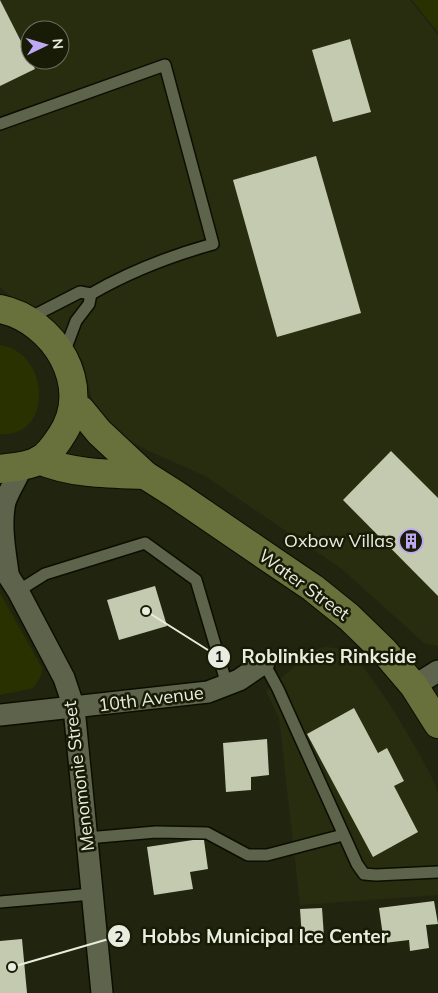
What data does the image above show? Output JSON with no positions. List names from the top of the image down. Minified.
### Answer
{"streets":{"main road":["Water Street"],"street":["10th Avenue","Menomonie Street"]},"crossings":[["Water Street","Menomonie Street"],["10th Avenue","Menomonie Street"]],"places":{"building":["Oxbow Villas"],"other":["Roblinkies Rinkside","Hobbs Municipal Ice Center"]},"north":"right"}
